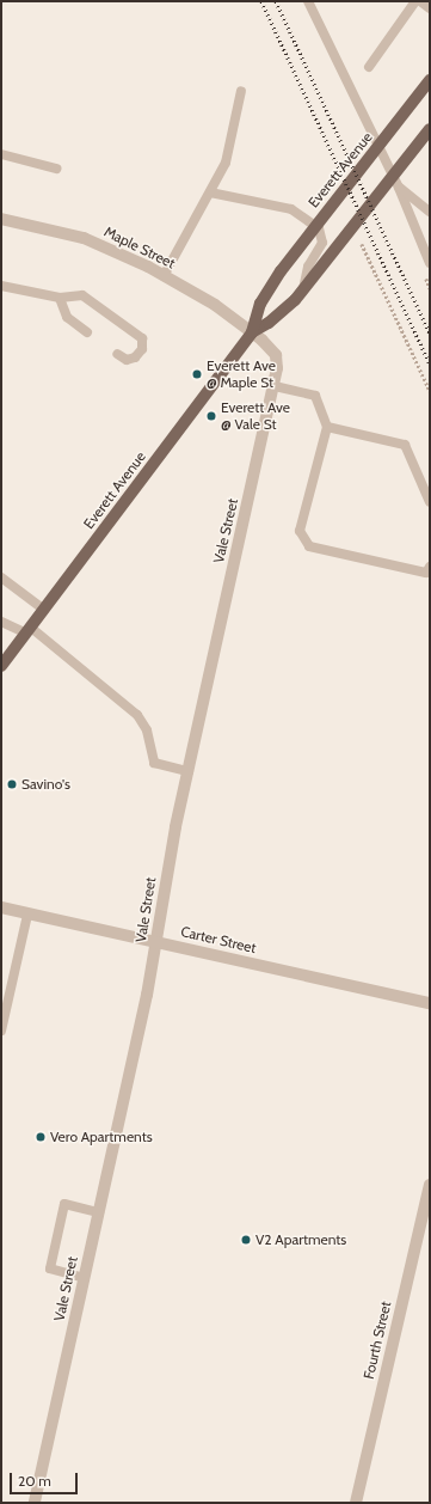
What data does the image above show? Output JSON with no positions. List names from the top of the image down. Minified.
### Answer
{"streets":{"main road":["Everett Avenue"],"street":["Maple Street","Vale Street","Carter Street","Fourth Street"]},"crossings":[["Everett Avenue","Maple Street"],["Everett Avenue","Vale Street"],["Maple Street","Vale Street"],["Vale Street","Carter Street"]],"places":["Everett Ave @ Maple St","Everett Ave @ Vale St","Savino's","Vero Apartments","V2 Apartments"],"scale_bar":"20 m"}
